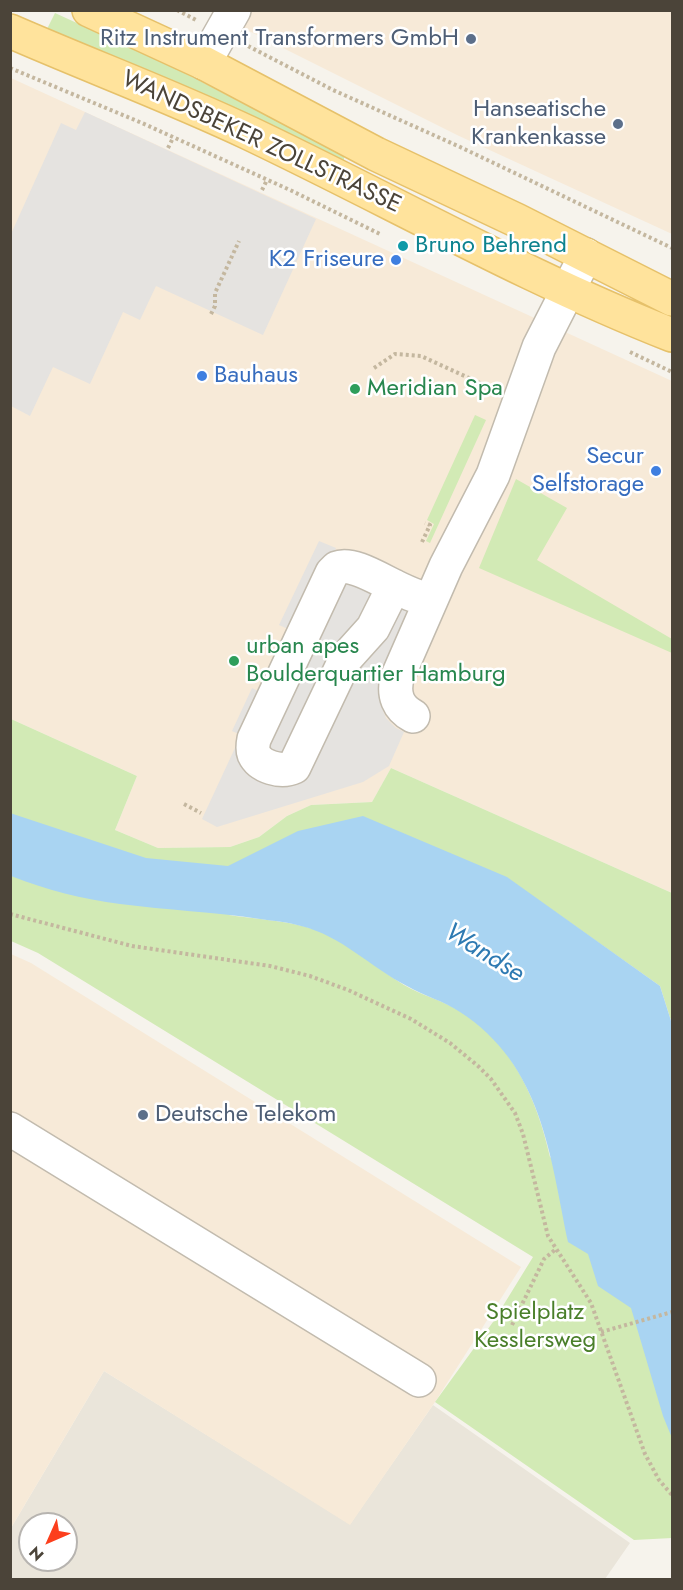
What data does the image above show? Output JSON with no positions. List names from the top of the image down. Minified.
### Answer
{"streets":{"main road":["WANDSBEKER ZOLLSTRASSE"]},"water":["Wandse"],"parks":["Spielplatz Kesslersweg"],"places":["Ritz Instrument Transformers GmbH","Hanseatische Krankenkasse","Bruno Behrend","K2 Friseure","Bauhaus","Meridian Spa","Secur Selfstorage","urban apes Boulderquartier Hamburg","Deutsche Telekom"],"north":"bottom left"}
